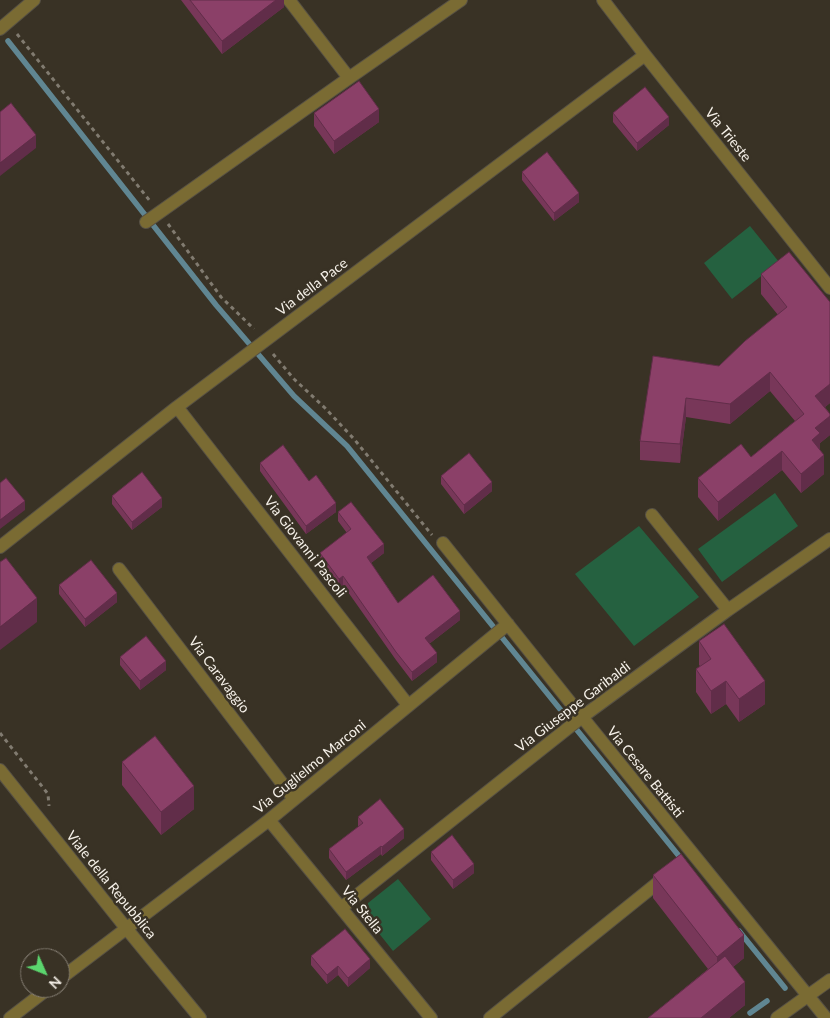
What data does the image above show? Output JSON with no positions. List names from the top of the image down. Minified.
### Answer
{"streets":{"street":["Via Trieste","Via della Pace","Via Giovanni Pascoli","Via Caravaggio","Via Giuseppe Garibaldi","Via Guglielmo Marconi","Via Cesare Battisti","Viale della Repubblica","Via Stella"]},"crossings":[["Via Trieste","Via della Pace"],["Via della Pace","Via Giovanni Pascoli"],["Via Giovanni Pascoli","Via Guglielmo Marconi"],["Via Caravaggio","Via Guglielmo Marconi"],["Via Giuseppe Garibaldi","Via Cesare Battisti"],["Via Giuseppe Garibaldi","Via Stella"],["Via Guglielmo Marconi","Via Cesare Battisti"],["Via Guglielmo Marconi","Viale della Repubblica"],["Via Guglielmo Marconi","Via Stella"]],"north":"bottom right"}
